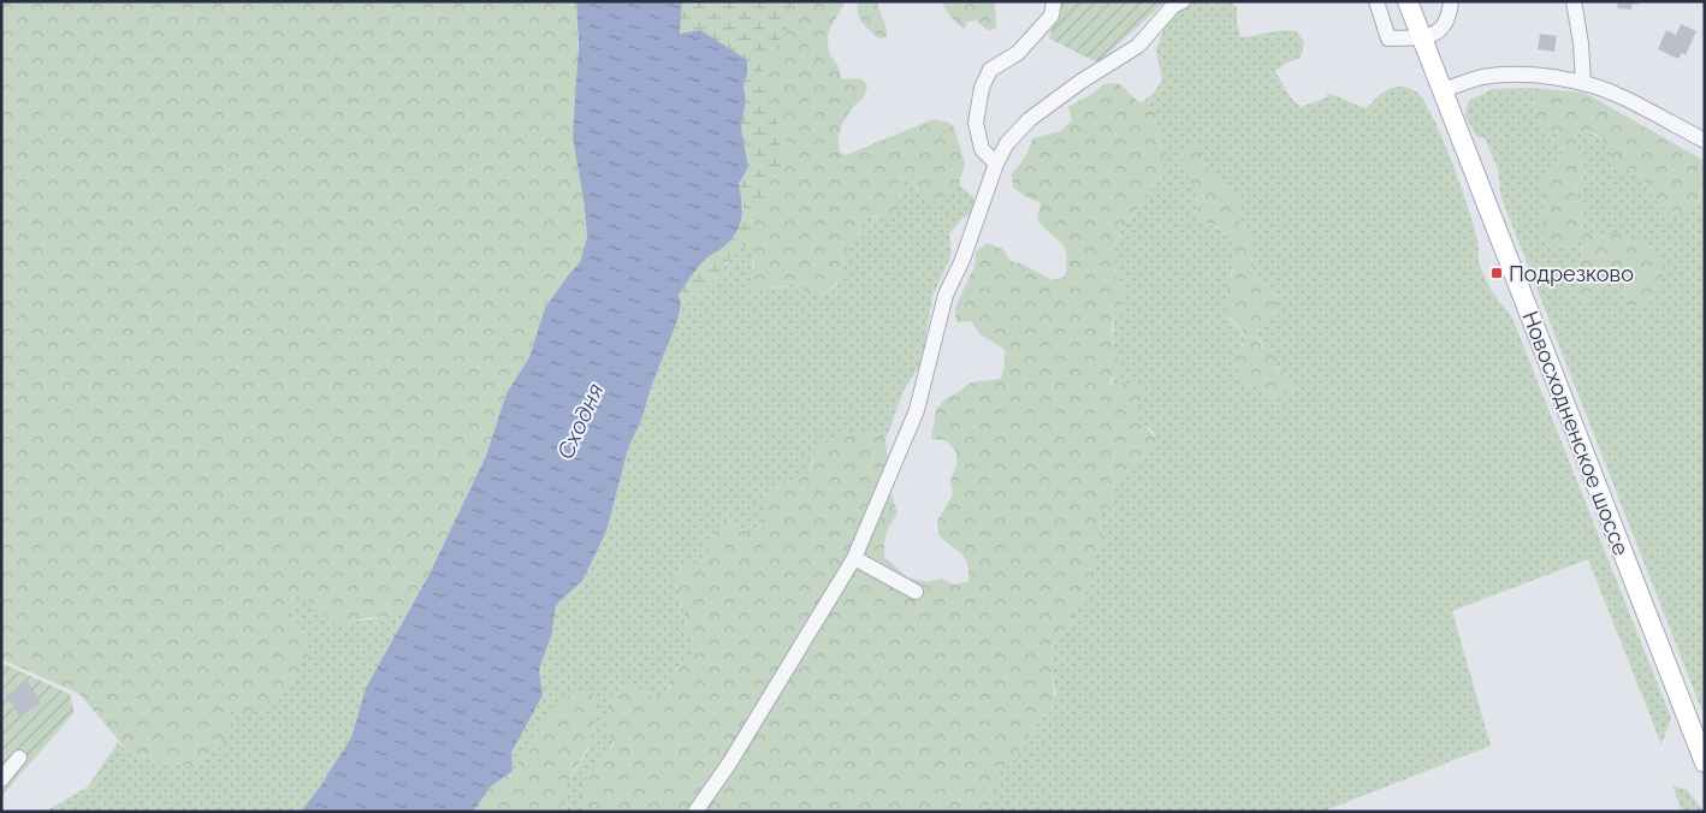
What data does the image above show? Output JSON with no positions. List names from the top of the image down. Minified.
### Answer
{"streets":{"main road":["Новосходненское шоссе"]},"water":["Сходня"],"places":{"transit":["Подрезково"]}}
